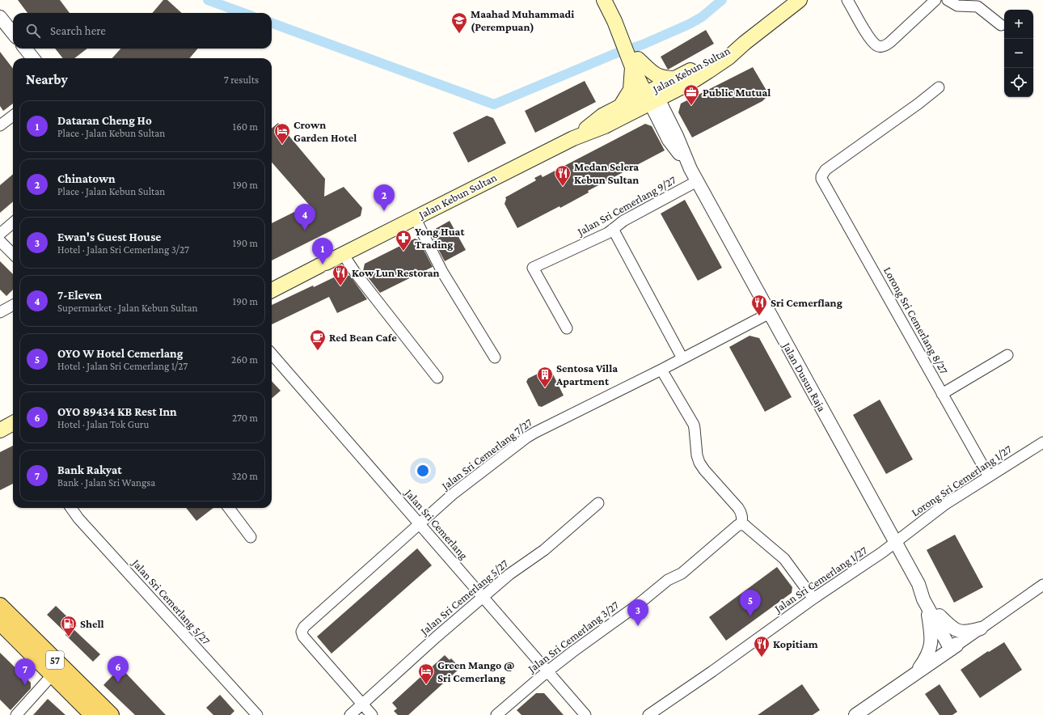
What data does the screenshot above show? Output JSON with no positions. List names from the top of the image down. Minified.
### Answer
{"streets":{"main road":["Jalan Kebun Sultan","57"],"street":["Jalan Sri Cemerlang 9/27","Lorong Sri Cemerlang 8/27","Jalan Dusun Raja","Jalan Sri Cemerlang 7/27","Lorong Sri Cemerlang 1/27","Jalan Sri Cemerlang","Jalan Sri Cemerlang 1/27","Jalan Sri Cemerlang 5/27","Jalan Sri Cemerlang 3/27"]},"crossings":[["Jalan Kebun Sultan","Jalan Dusun Raja"],["Jalan Sri Cemerlang 9/27","Jalan Dusun Raja"],["Lorong Sri Cemerlang 8/27","Lorong Sri Cemerlang 1/27"],["Jalan Dusun Raja","Jalan Sri Cemerlang 7/27"],["Jalan Dusun Raja","Lorong Sri Cemerlang 1/27"],["Jalan Dusun Raja","Jalan Sri Cemerlang 1/27"],["Jalan Sri Cemerlang 7/27","Jalan Sri Cemerlang"],["Jalan Sri Cemerlang 7/27","Jalan Sri Cemerlang 5/27"],["Lorong Sri Cemerlang 1/27","Jalan Sri Cemerlang 1/27"],["Jalan Sri Cemerlang","Jalan Sri Cemerlang 5/27"],["Jalan Sri Cemerlang","Jalan Sri Cemerlang 3/27"]],"places":{"school or university":["Maahad Muhammadi (Perempuan)"],"office":["Public Mutual"],"hotel":["Crown Garden Hotel","Green Mango @ Sri Cemerlang"],"restaurant":["Medan Selera Kebun Sultan","Kow Lun Restoran","Sri Cemerflang","Kopitiam"],"pharmacy":["Yong Huat Trading"],"cafe":["Red Bean Cafe"],"building":["Sentosa Villa Apartment"],"fuel station":["Shell"]},"page":{"map_buttons":["+","−"],"search":"Search here","heading":["Nearby","7 results"],"list":[{"mark":"1","name":"Dataran Cheng Ho","note":"Place · Jalan Kebun Sultan","value":"160 m"},{"mark":"2","name":"Chinatown","note":"Place · Jalan Kebun Sultan","value":"190 m"},{"mark":"3","name":"Ewan's Guest House","note":"Hotel · Jalan Sri Cemerlang 3/27","value":"190 m"},{"mark":"4","name":"7-Eleven","note":"Supermarket · Jalan Kebun Sultan","value":"190 m"},{"mark":"5","name":"OYO W Hotel Cemerlang","note":"Hotel · Jalan Sri Cemerlang 1/27","value":"260 m"},{"mark":"6","name":"OYO 89434 KB Rest Inn","note":"Hotel · Jalan Tok Guru","value":"270 m"},{"mark":"7","name":"Bank Rakyat","note":"Bank · Jalan Sri Wangsa","value":"320 m"}],"pins":["2","4","1","5","3","6","7"]}}
